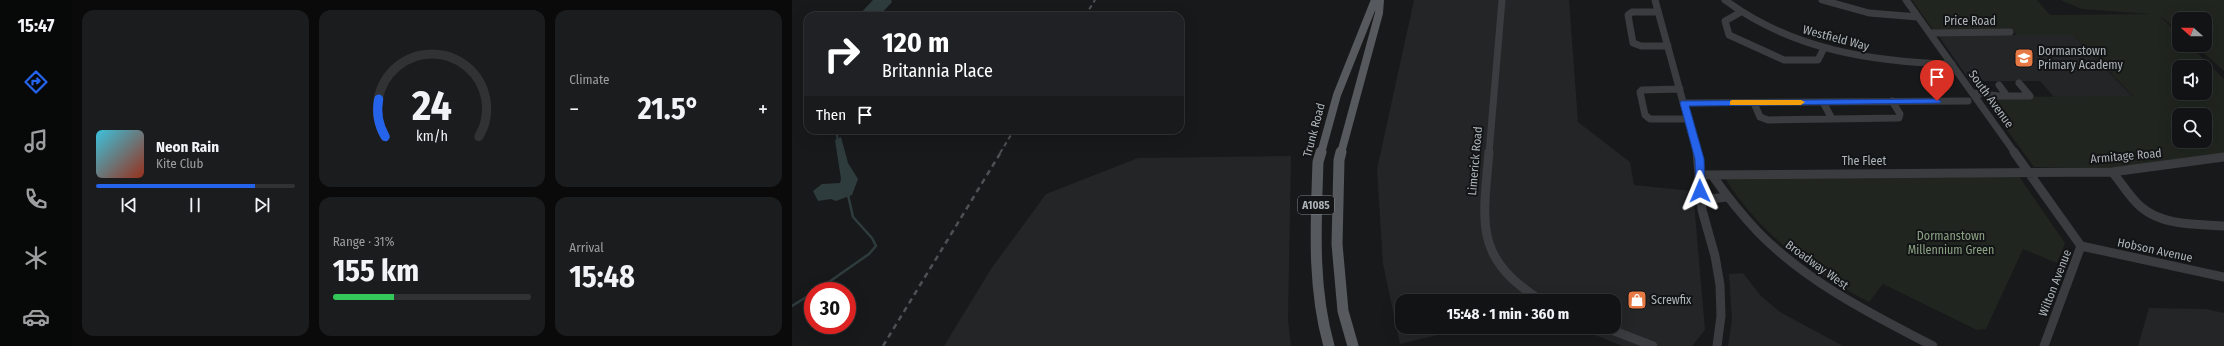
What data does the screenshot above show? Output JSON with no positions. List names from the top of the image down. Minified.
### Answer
{"streets":{"main road":["Trunk Road","A1085"],"street":["Price Road","Westfield Way","South Avenue","Armitage Road","Limerick Road","The Fleet","Hobson Avenue","Broadway West","Wilton Avenue"]},"crossings":[["Price Road","South Avenue"],["Westfield Way","South Avenue"],["South Avenue","Armitage Road"],["South Avenue","The Fleet"],["South Avenue","Wilton Avenue"],["Armitage Road","The Fleet"],["Armitage Road","Wilton Avenue"],["The Fleet","Broadway West"],["The Fleet","Wilton Avenue"],["Hobson Avenue","Wilton Avenue"]],"parks":["Dormanstown Millennium Green"],"places":{"school or university":["Dormanstown Primary Academy"],"shop":["Screwfix"]},"north":"left","page":{"tabs":"15:47","tile":["Climate",["Range · 31%","155 km"],["Arrival","15:48"]],"turn":["120 m","Britannia Place"],"heat":["−","21.5°","+"],"then":"Then","song":["Neon Rain","Kite Club"],"limit":"30","trip":"15:48 · 1 min · 360 m","gauge":["24","km/h"]}}
